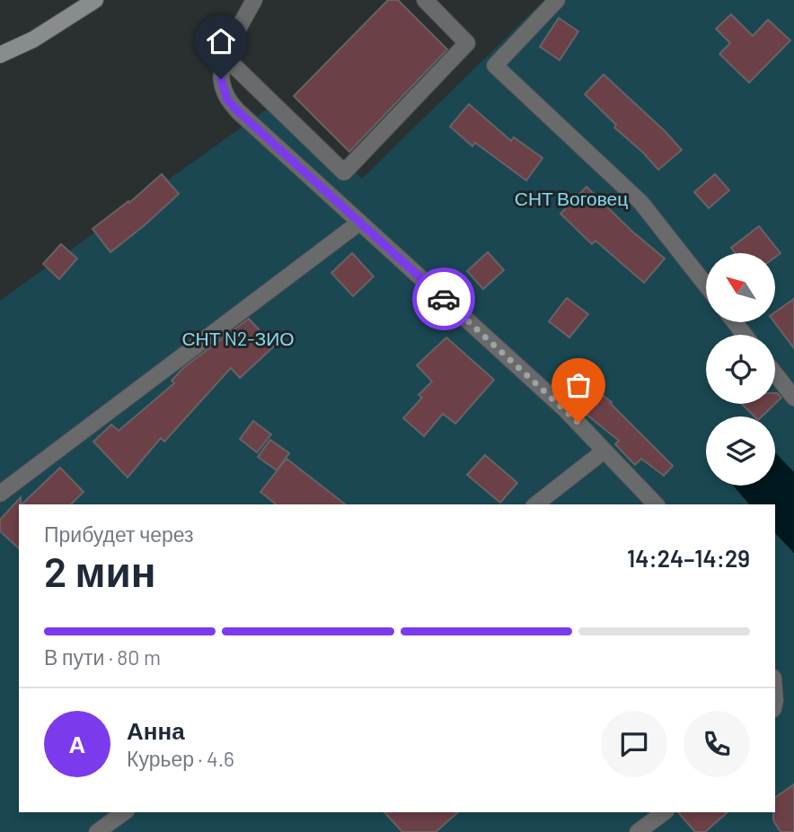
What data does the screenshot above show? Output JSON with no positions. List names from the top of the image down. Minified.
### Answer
{"parks":["СНТ Воговец","СНТ N2-ЗИО"],"north":"top left","page":{"heading":["2 мин","Прибудет через","14:24–14:29"],"panel":["Анна","Курьер · 4.6"],"bar":"В пути · 80 m","round":"А"}}
